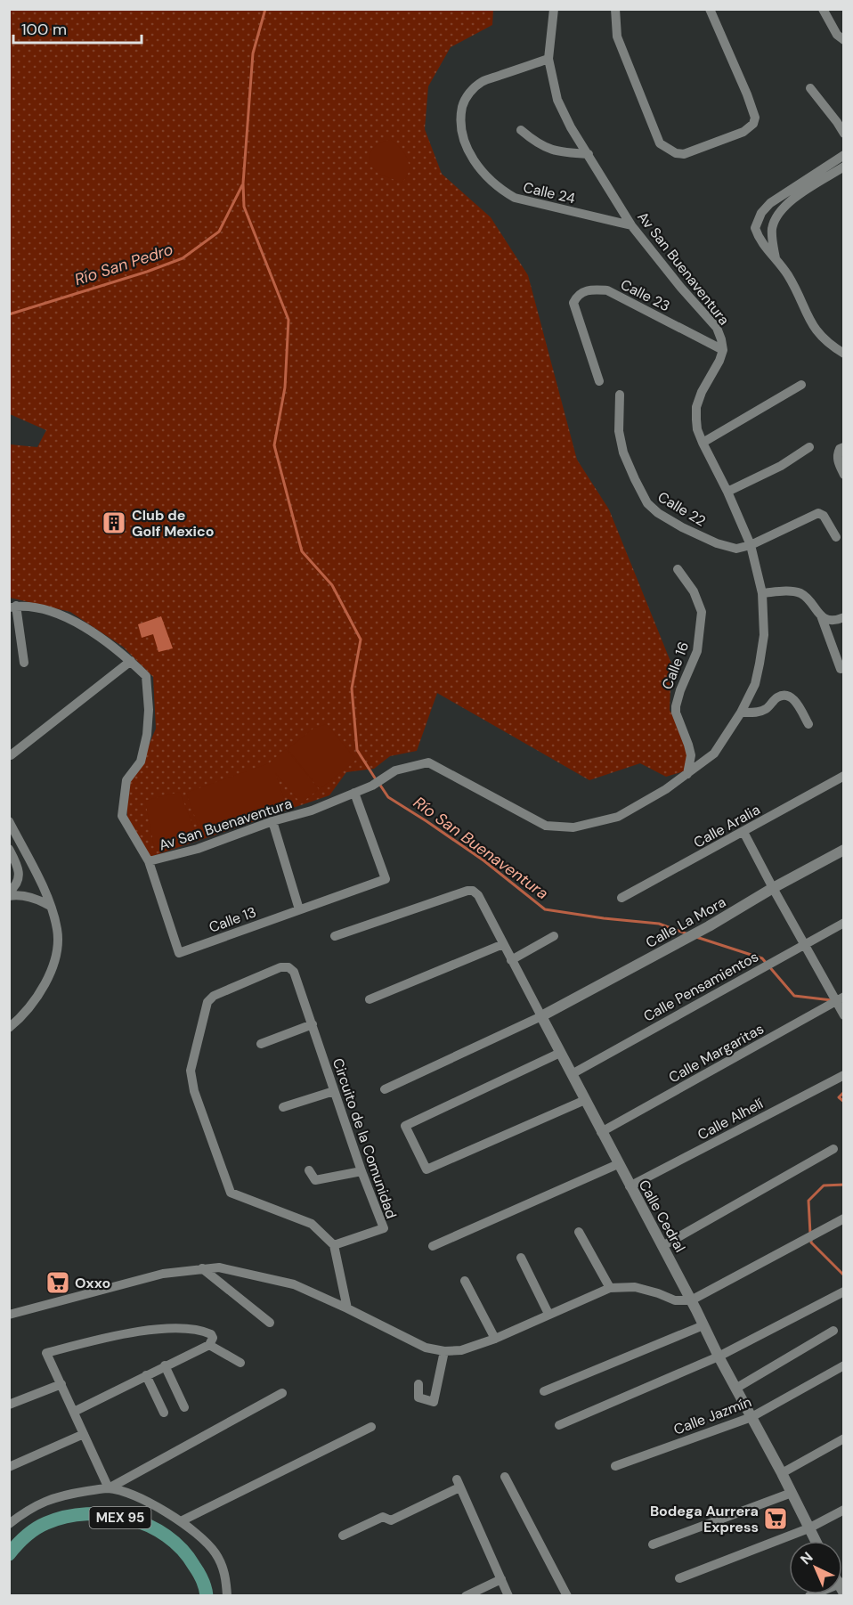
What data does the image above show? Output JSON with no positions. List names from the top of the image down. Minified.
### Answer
{"streets":{"main road":["MEX 95"],"street":["Calle 24","Av San Buenaventura","Calle 23","Calle 22","Calle 16","Calle Aralia","Calle 13","Calle La Mora","Calle Pensamientos","Calle Margaritas","Calle Alhelí","Circuito de la Comunidad","Calle Cedral","Calle Jazmín"]},"crossings":[["Calle 24","Av San Buenaventura"],["Av San Buenaventura","Calle 23"],["Av San Buenaventura","Calle 16"],["Av San Buenaventura","Calle 13"],["Calle La Mora","Calle Cedral"],["Calle Pensamientos","Calle Cedral"],["Calle Margaritas","Calle Cedral"],["Calle Alhelí","Calle Cedral"],["Calle Cedral","Calle Jazmín"]],"water":["Río San Pedro","Río San Buenaventura"],"places":{"building":["Club de Golf Mexico"],"supermarket":["Oxxo","Bodega Aurrera Express"]},"scale_bar":"100 m","north":"top left"}
